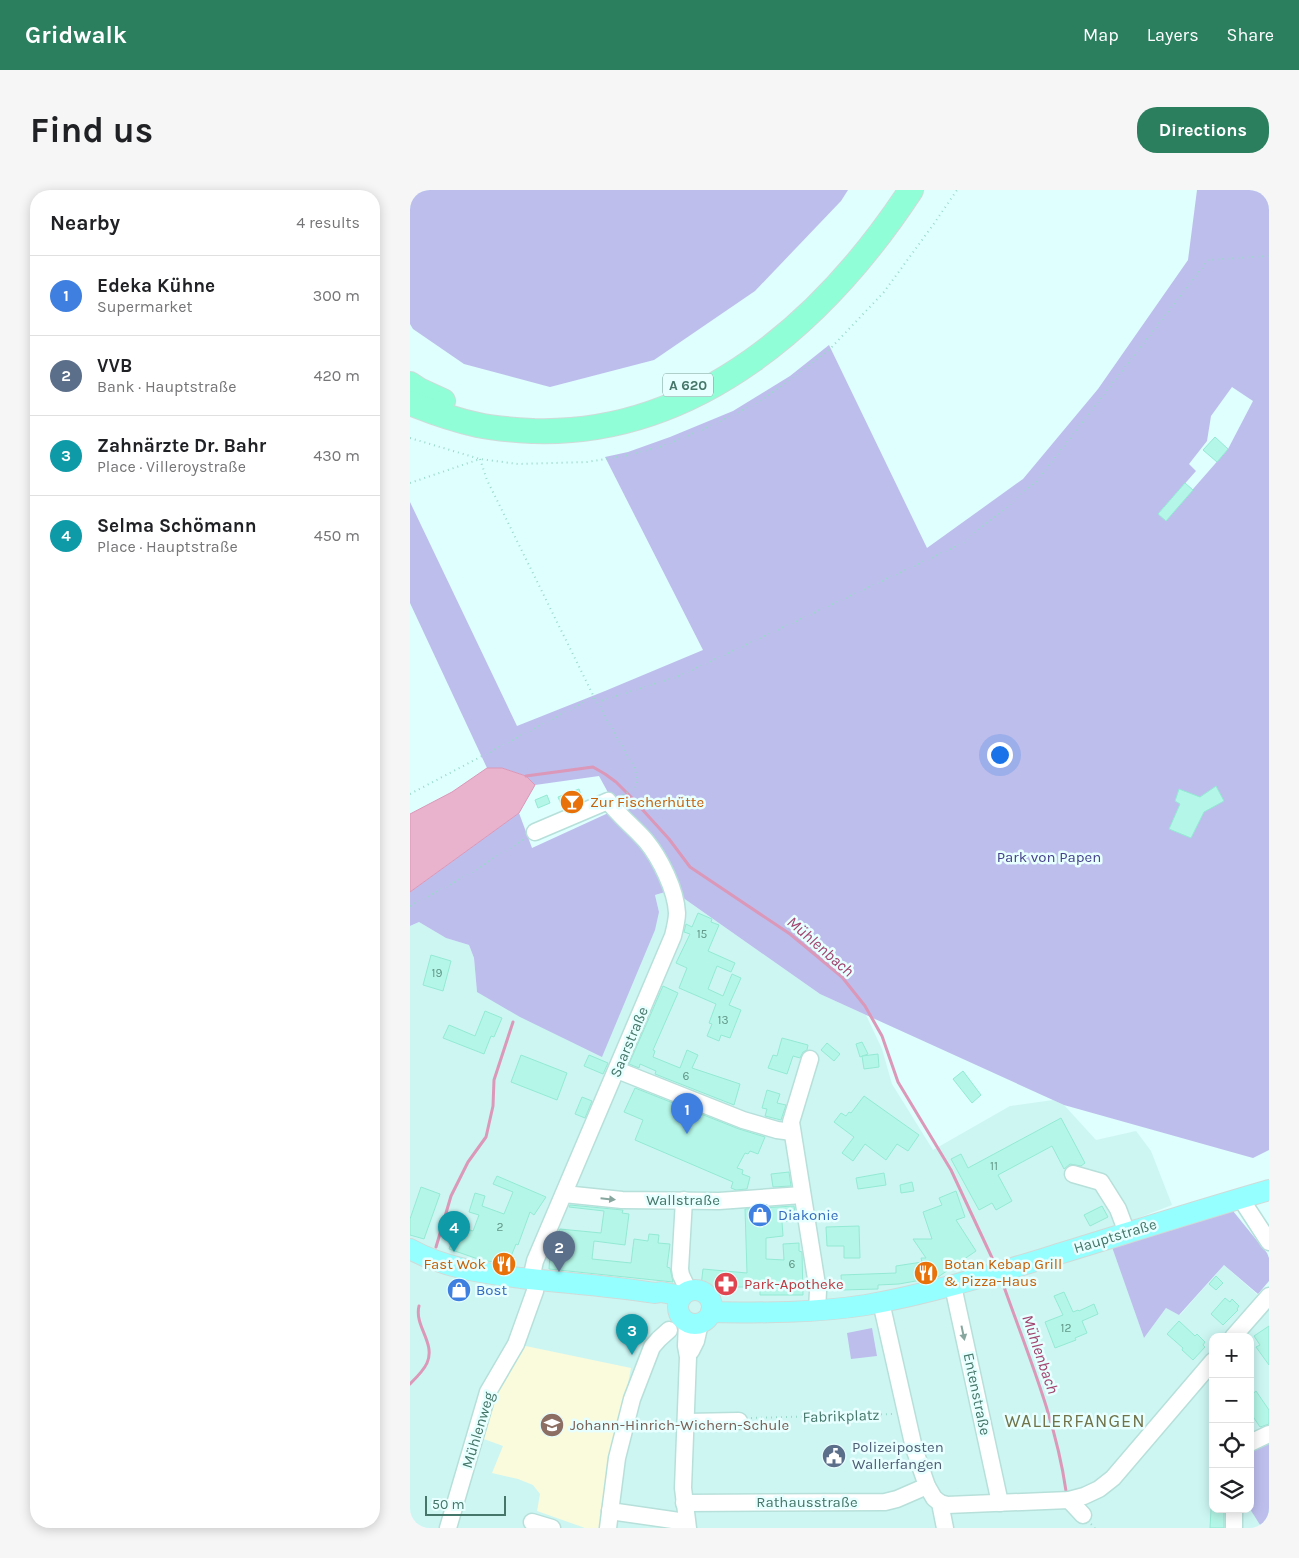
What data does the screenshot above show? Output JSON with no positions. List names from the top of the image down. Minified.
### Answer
{"streets":{"highway":["A 620"],"main road":["Hauptstraße"],"street":["Saarstraße","Wallstraße","Entenstraße","Mühlenweg","Rathausstraße"],"path":["Fabrikplatz"]},"crossings":[["Saarstraße","Wallstraße"],["Saarstraße","Hauptstraße"],["Saarstraße","Mühlenweg"],["Hauptstraße","Entenstraße"],["Hauptstraße","Mühlenweg"]],"districts":["WALLERFANGEN"],"water":["Mühlenbach"],"parks":["Park von Papen"],"places":{"bar":["Zur Fischerhütte"],"shop":["Diakonie","Bost"],"restaurant":["Fast Wok","Botan Kebap Grill & Pizza-Haus"],"pharmacy":["Park-Apotheke"],"school or university":["Johann-Hinrich-Wichern-Schule"],"public building":["Polizeiposten Wallerfangen"]},"house_numbers":["15","19","13","6","11","2","6","12"],"scale_bar":"50 m","page":{"header":"Gridwalk","nav":["Map","Layers","Share"],"buttons":"Directions","title":"Find us","heading":["Nearby","4 results"],"list":[{"mark":"1","name":"Edeka Kühne","note":"Supermarket","value":"300 m"},{"mark":"2","name":"VVB","note":"Bank · Hauptstraße","value":"420 m"},{"mark":"3","name":"Zahnärzte Dr. Bahr","note":"Place · Villeroystraße","value":"430 m"},{"mark":"4","name":"Selma Schömann","note":"Place · Hauptstraße","value":"450 m"}],"pins":["1","4","2","3"],"map_buttons":["+","−"],"scale":"50 m"}}
